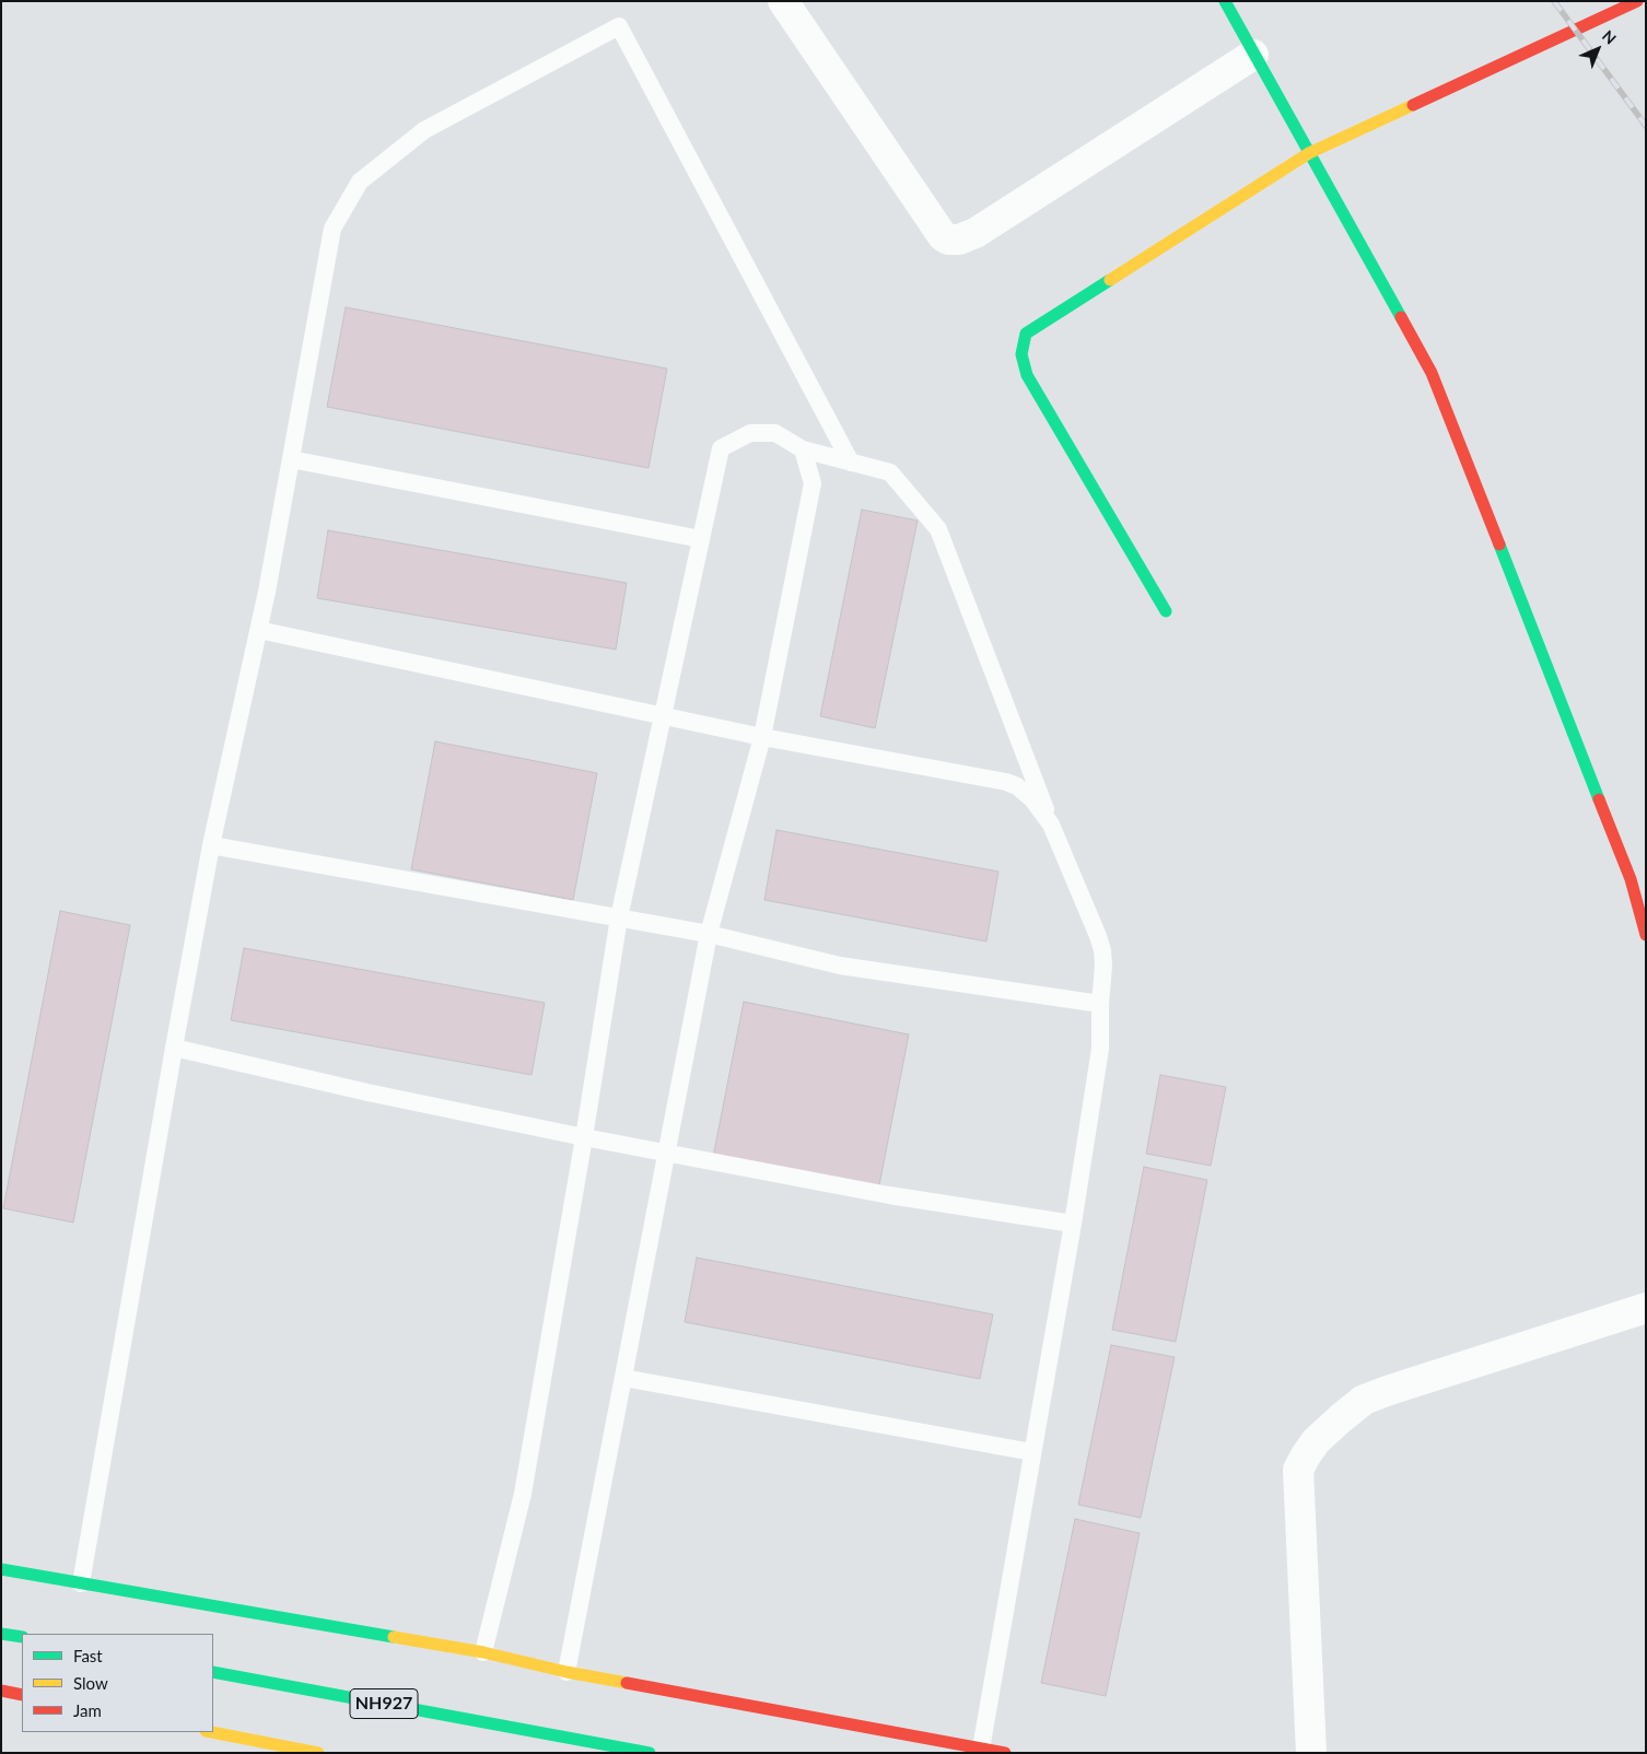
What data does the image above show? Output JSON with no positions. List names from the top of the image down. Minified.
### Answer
{"streets":{"main road":["NH927"]},"legend":["Fast","Slow","Jam"],"north":"top right"}
